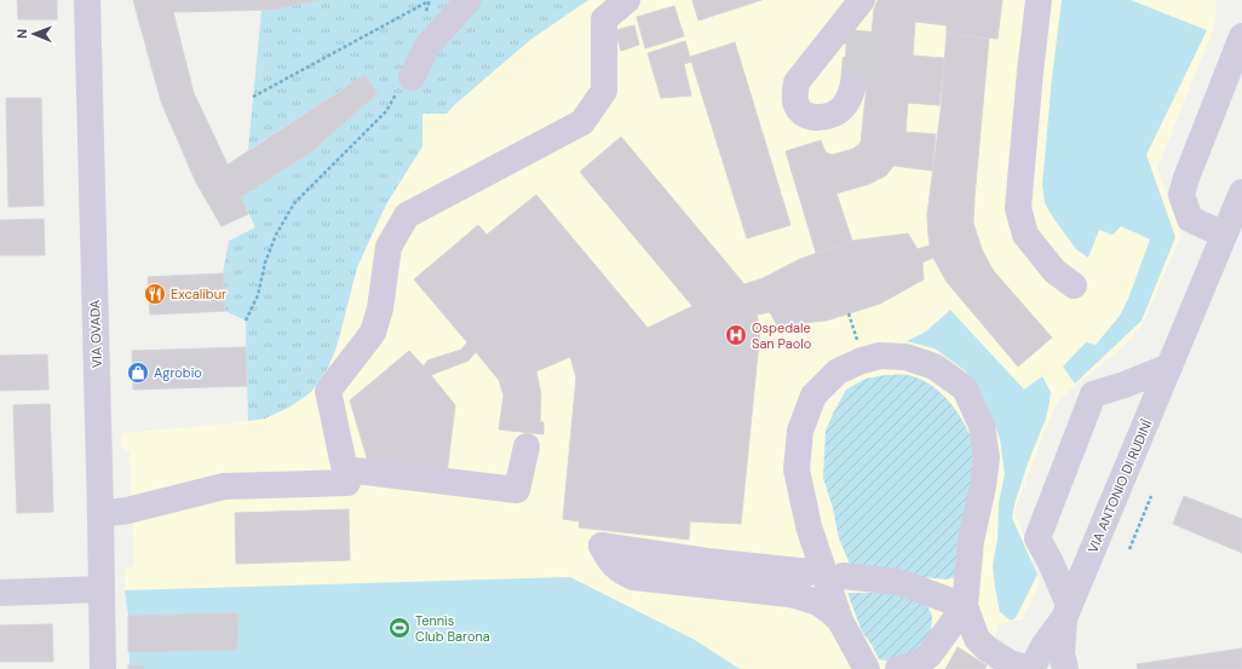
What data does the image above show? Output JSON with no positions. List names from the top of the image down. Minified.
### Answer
{"streets":{"street":["VIA OVADA","VIA ANTONIO DI RUDINÌ"]},"places":{"restaurant":["Excalibur"],"hospital":["Ospedale San Paolo"],"shop":["Agrobio"],"sports":["Tennis Club Barona"]},"north":"left"}
